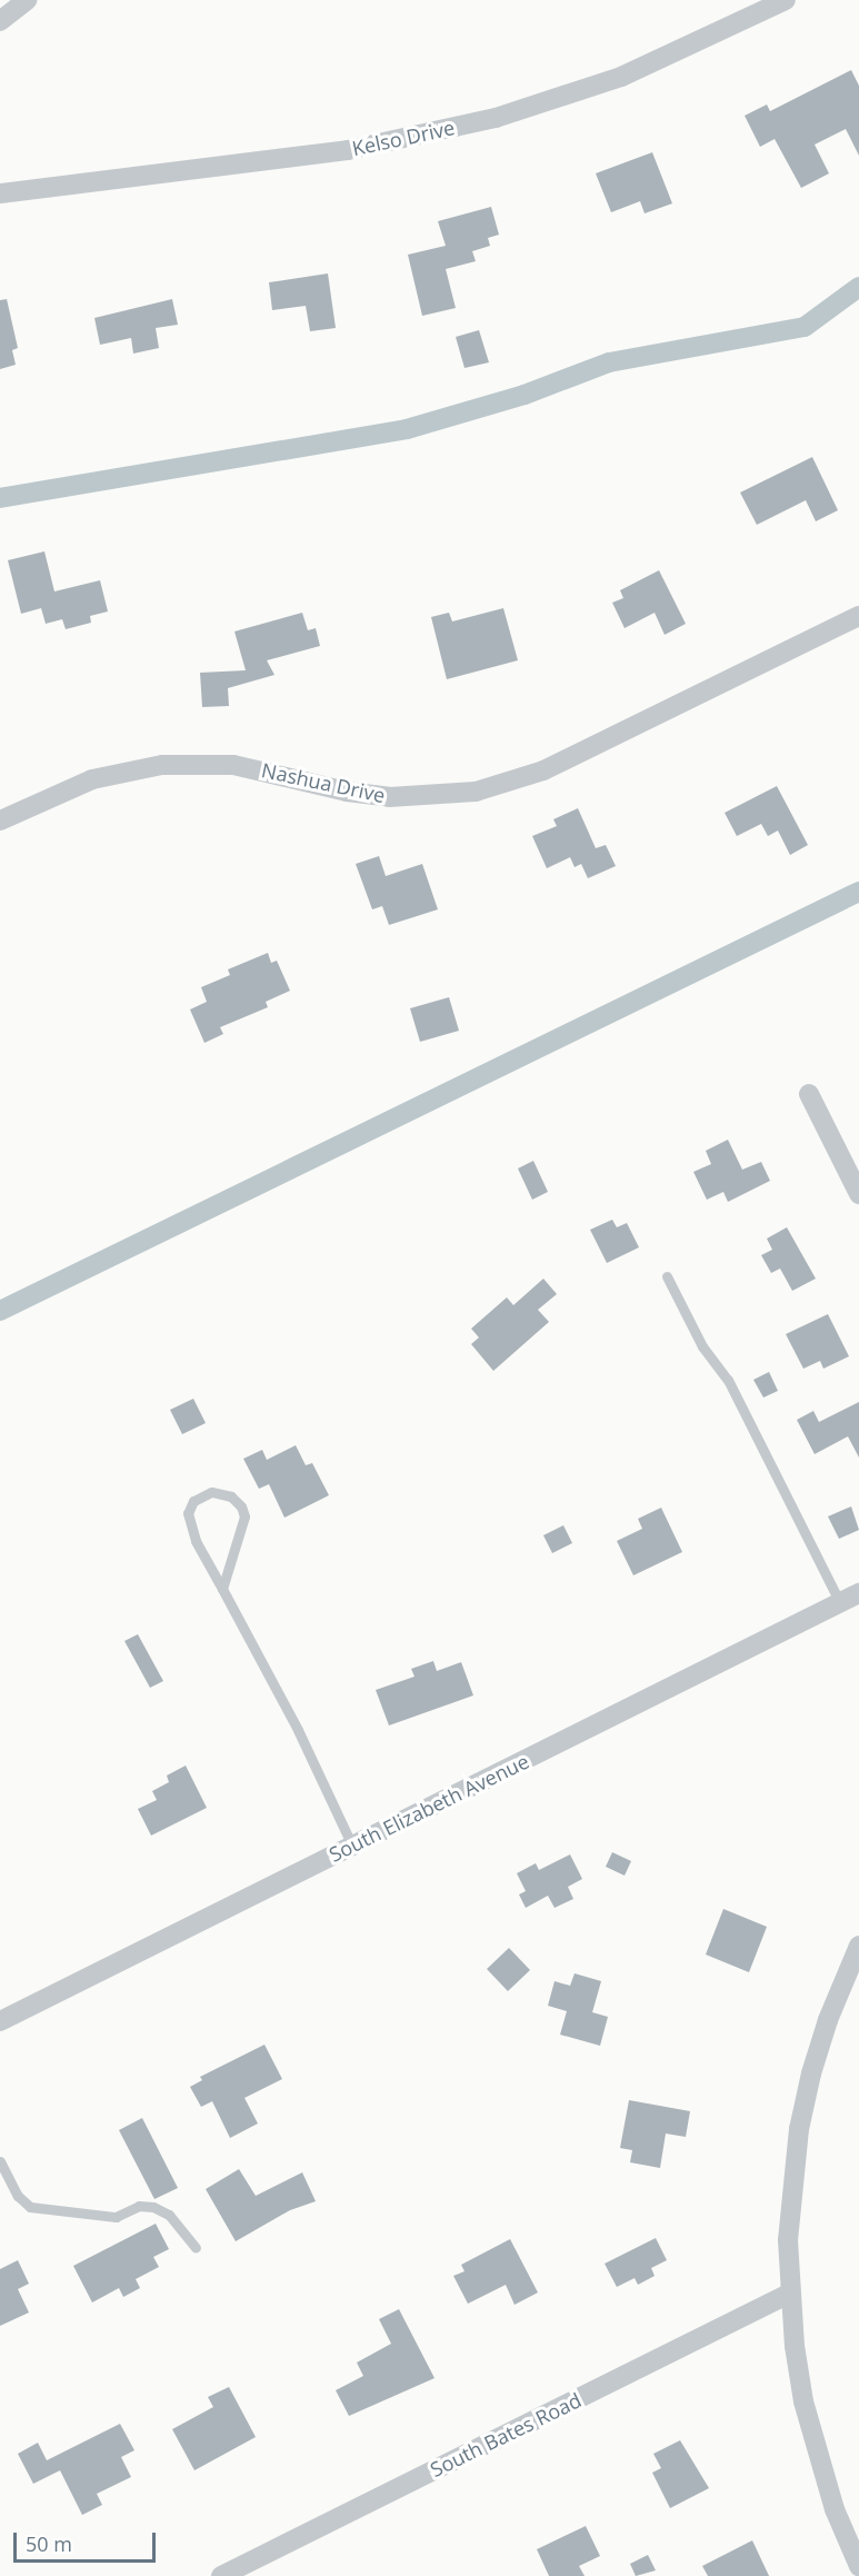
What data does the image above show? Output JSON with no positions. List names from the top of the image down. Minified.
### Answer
{"streets":{"street":["Kelso Drive","Nashua Drive","South Elizabeth Avenue","South Bates Road"]},"scale_bar":"50 m"}
